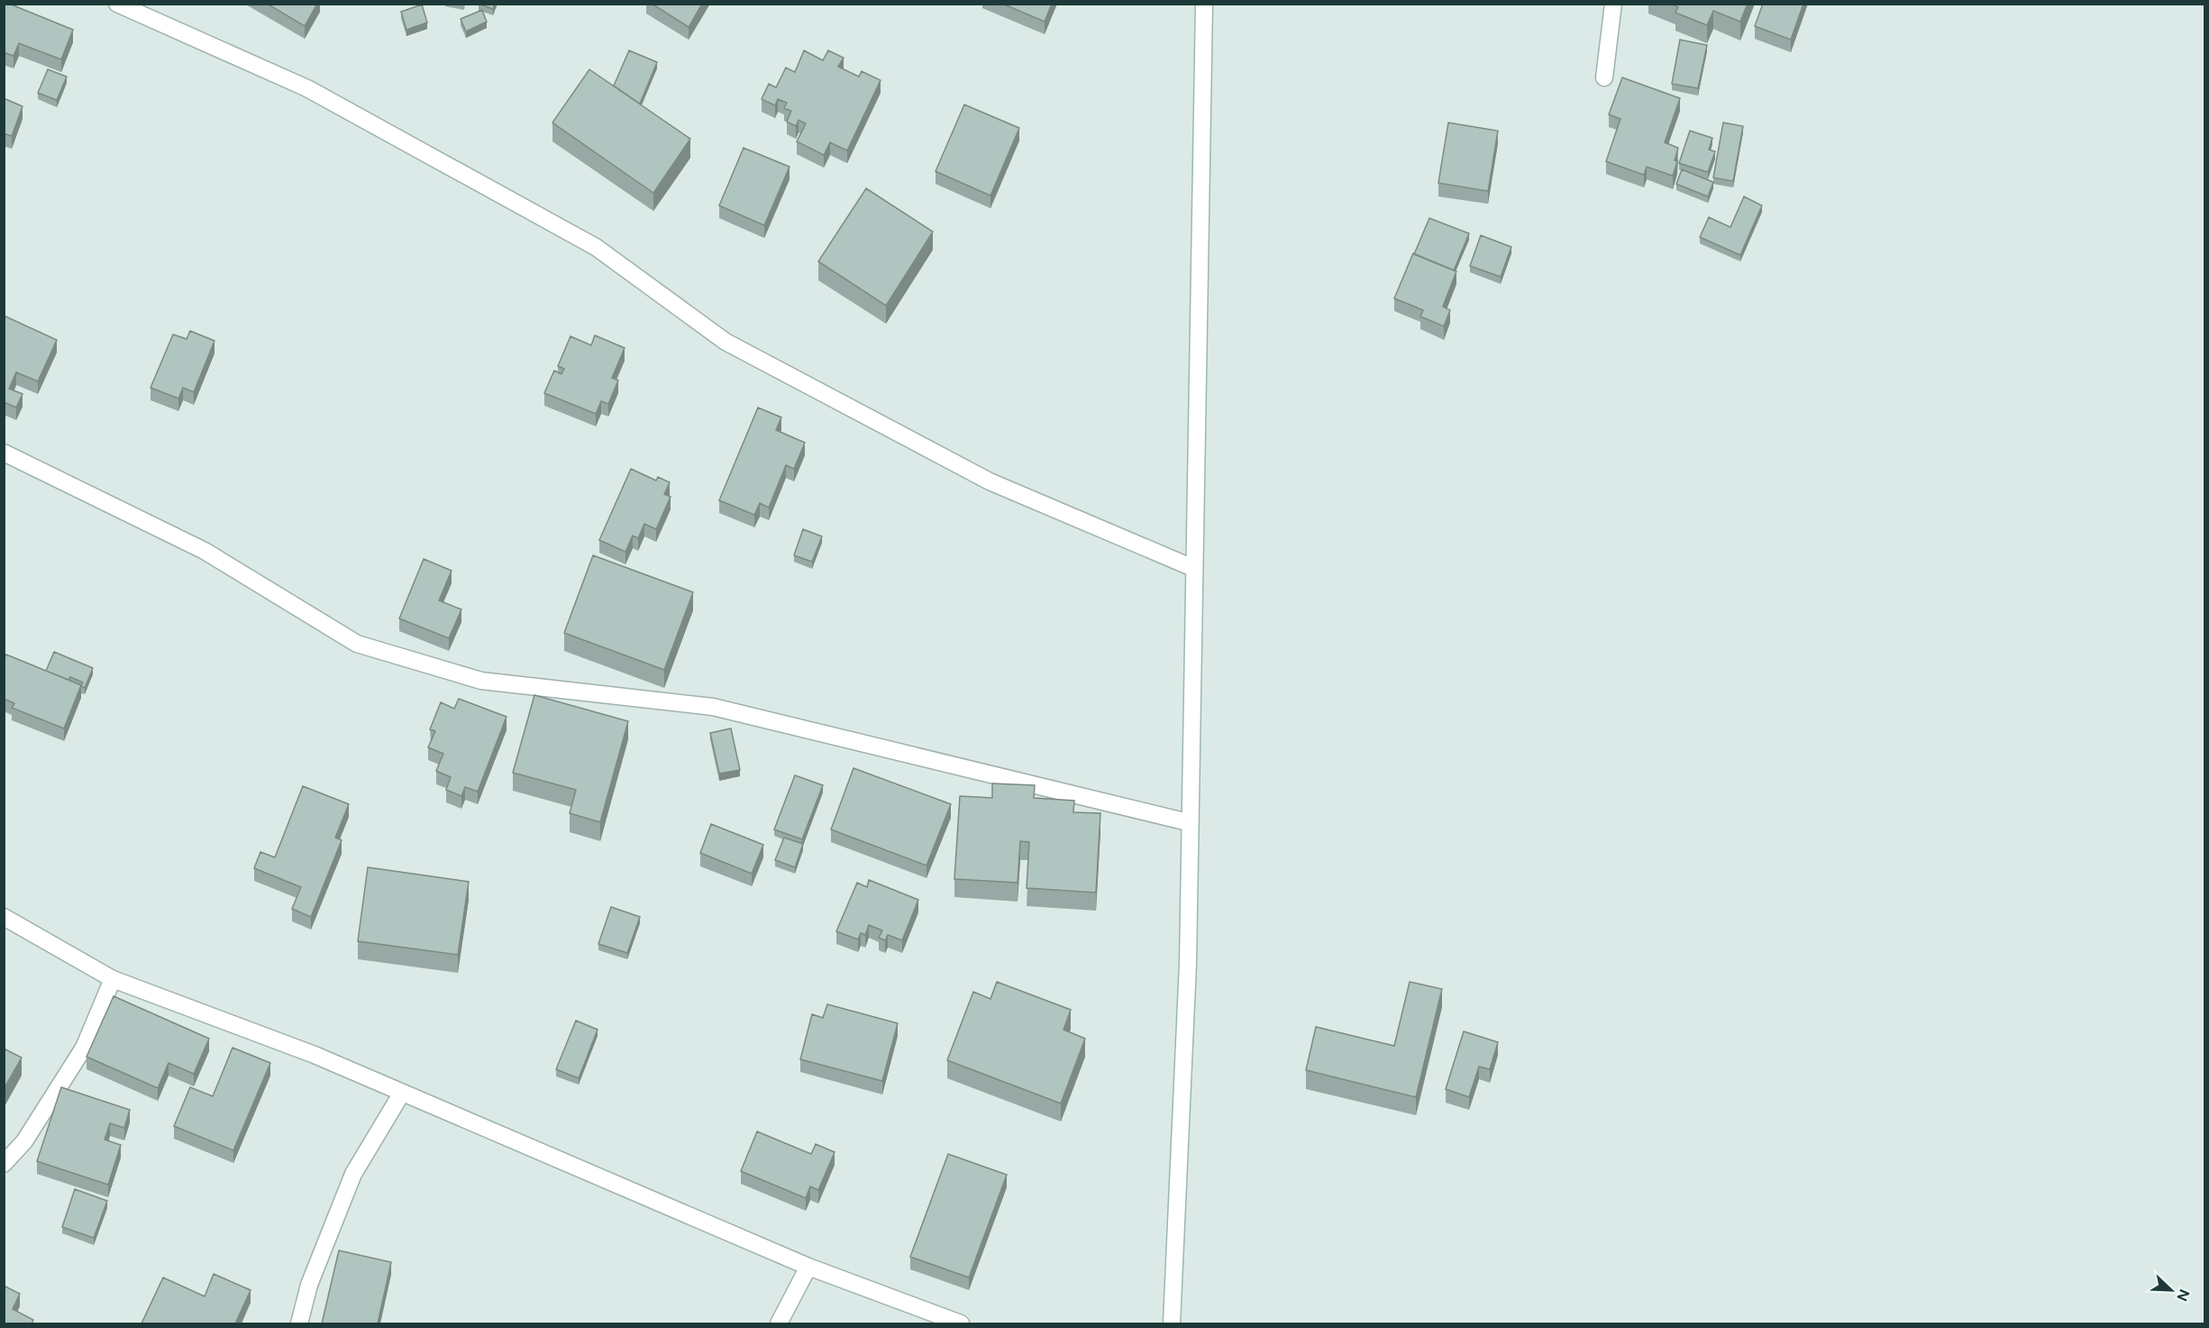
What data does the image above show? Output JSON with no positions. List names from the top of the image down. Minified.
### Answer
{"north":"bottom right"}
